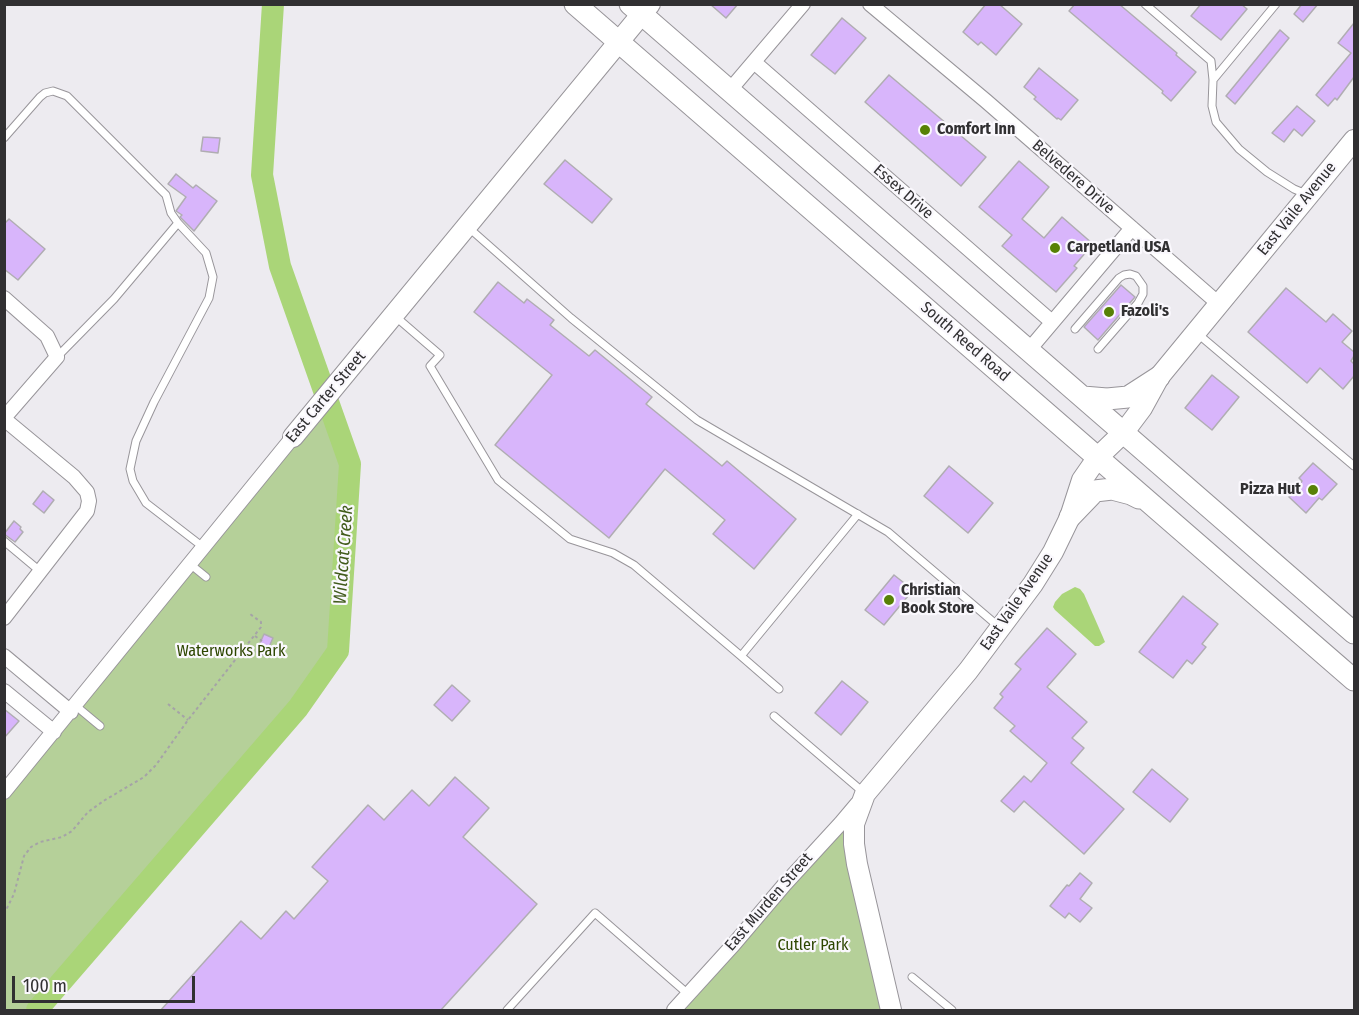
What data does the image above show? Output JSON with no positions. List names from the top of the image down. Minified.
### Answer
{"streets":{"main road":["South Reed Road"],"street":["Belvedere Drive","Essex Drive","East Vaile Avenue","East Carter Street","East Murden Street"]},"crossings":[["Belvedere Drive","East Vaile Avenue"],["East Vaile Avenue","South Reed Road"],["East Vaile Avenue","East Murden Street"],["South Reed Road","East Carter Street"]],"water":["Wildcat Creek"],"parks":["Waterworks Park","Cutler Park"],"places":["Comfort Inn","Carpetland USA","Fazoli's","Pizza Hut","Christian Book Store"],"scale_bar":"100 m"}
